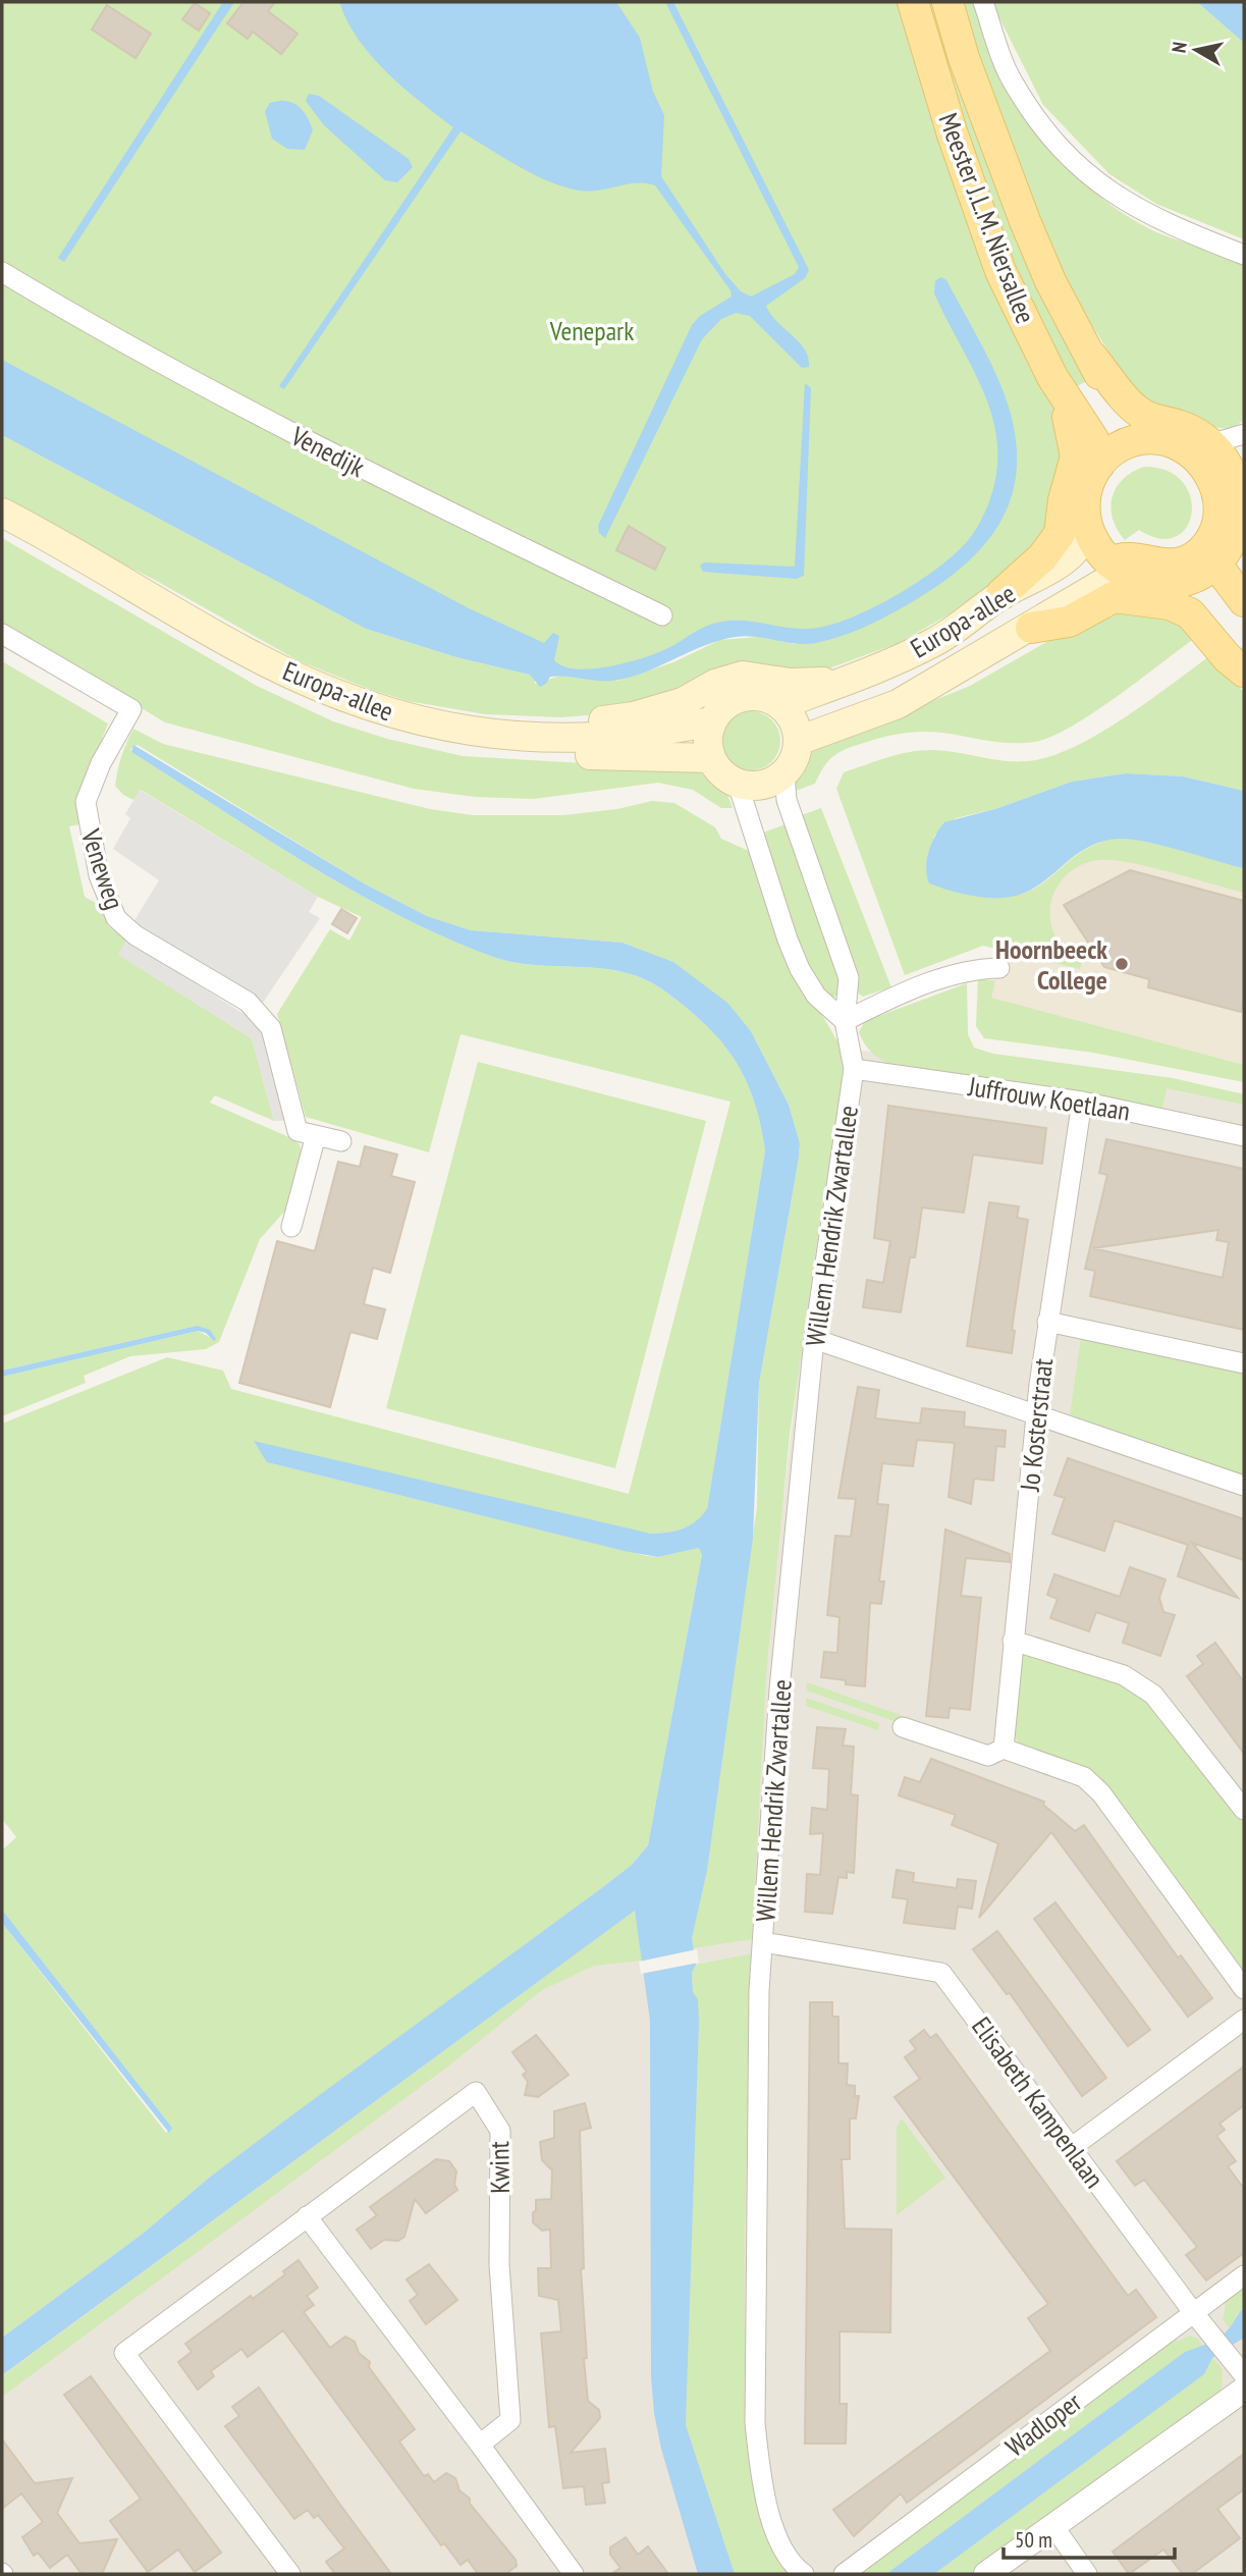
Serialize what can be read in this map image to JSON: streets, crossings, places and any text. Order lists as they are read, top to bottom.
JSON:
{
  "streets": {
    "main road": ["Meester J.L.M. Niersallee", "Europa-allee"],
    "street": [
      "Venedijk",
      "Veneweg",
      "Juffrouw Koetlaan",
      "Willem Hendrik Zwartallee",
      "Jo Kosterstraat",
      "Elisabeth Kampenlaan",
      "Kwint",
      "Wadloper"
    ]
  },
  "crossings": [
    ["Meester J.L.M. Niersallee", "Europa-allee"],
    ["Europa-allee", "Willem Hendrik Zwartallee"],
    ["Juffrouw Koetlaan", "Willem Hendrik Zwartallee"],
    ["Juffrouw Koetlaan", "Jo Kosterstraat"],
    ["Willem Hendrik Zwartallee", "Elisabeth Kampenlaan"],
    ["Elisabeth Kampenlaan", "Wadloper"]
  ],
  "parks": ["Venepark"],
  "places": ["Hoornbeeck College"],
  "scale_bar": "50 m",
  "north": "left"
}
